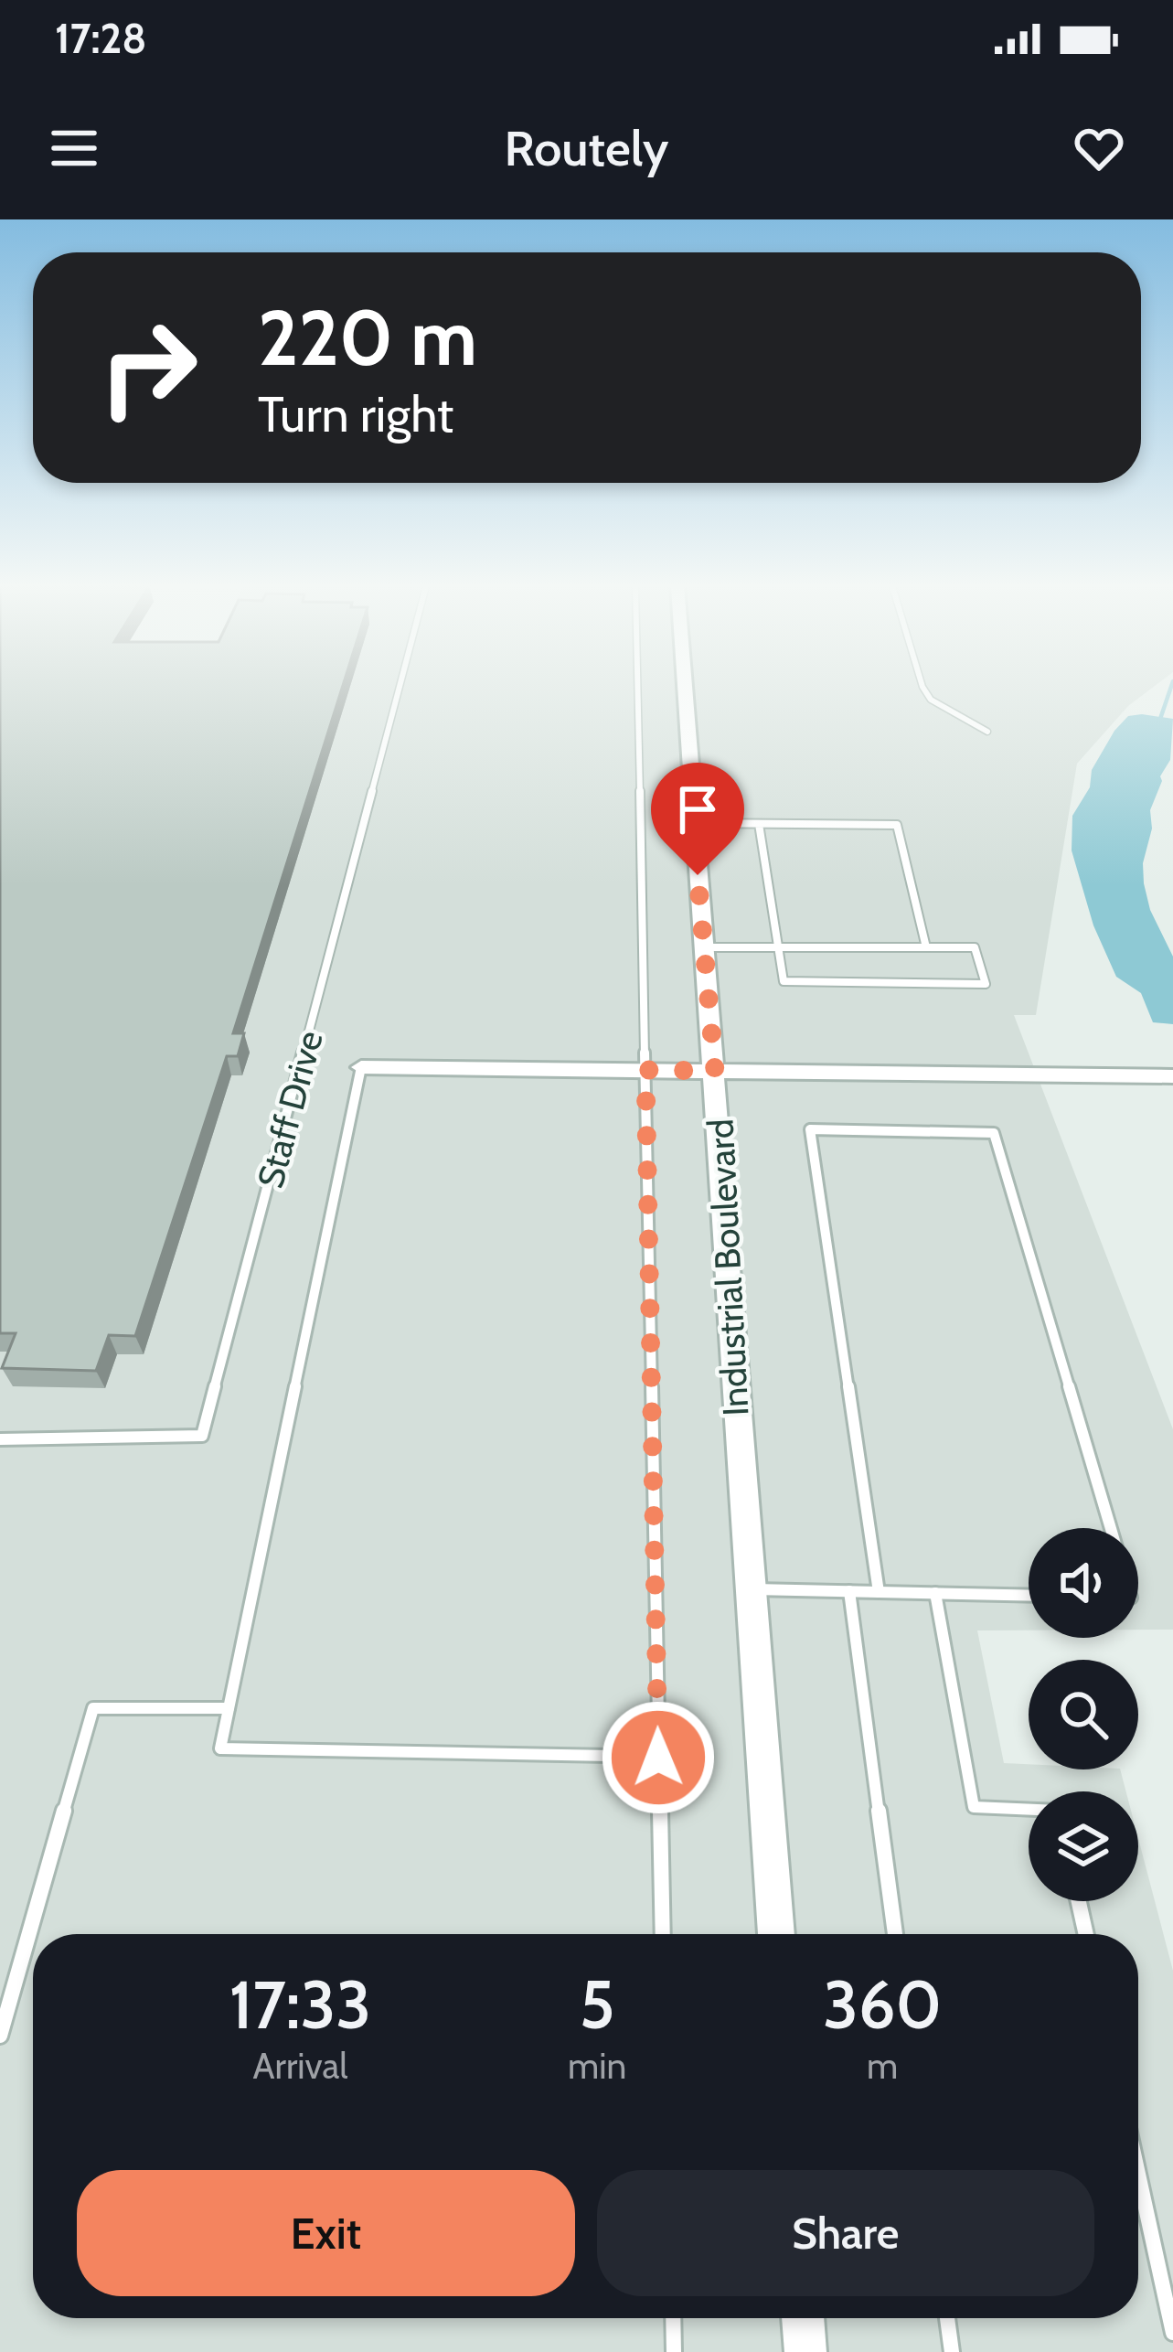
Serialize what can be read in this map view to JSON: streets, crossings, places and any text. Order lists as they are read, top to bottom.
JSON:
{
  "streets": {
    "street": ["Industrial Boulevard"],
    "lane": ["Staff Drive"]
  },
  "page": {
    "status": "17:28",
    "header": "Routely",
    "turn": ["220 m", "Turn right"],
    "eta": [
      "17:33",
      "Arrival",
      "5",
      "min",
      "360",
      "m"
    ],
    "buttons": ["Exit", "Share"]
  }
}
